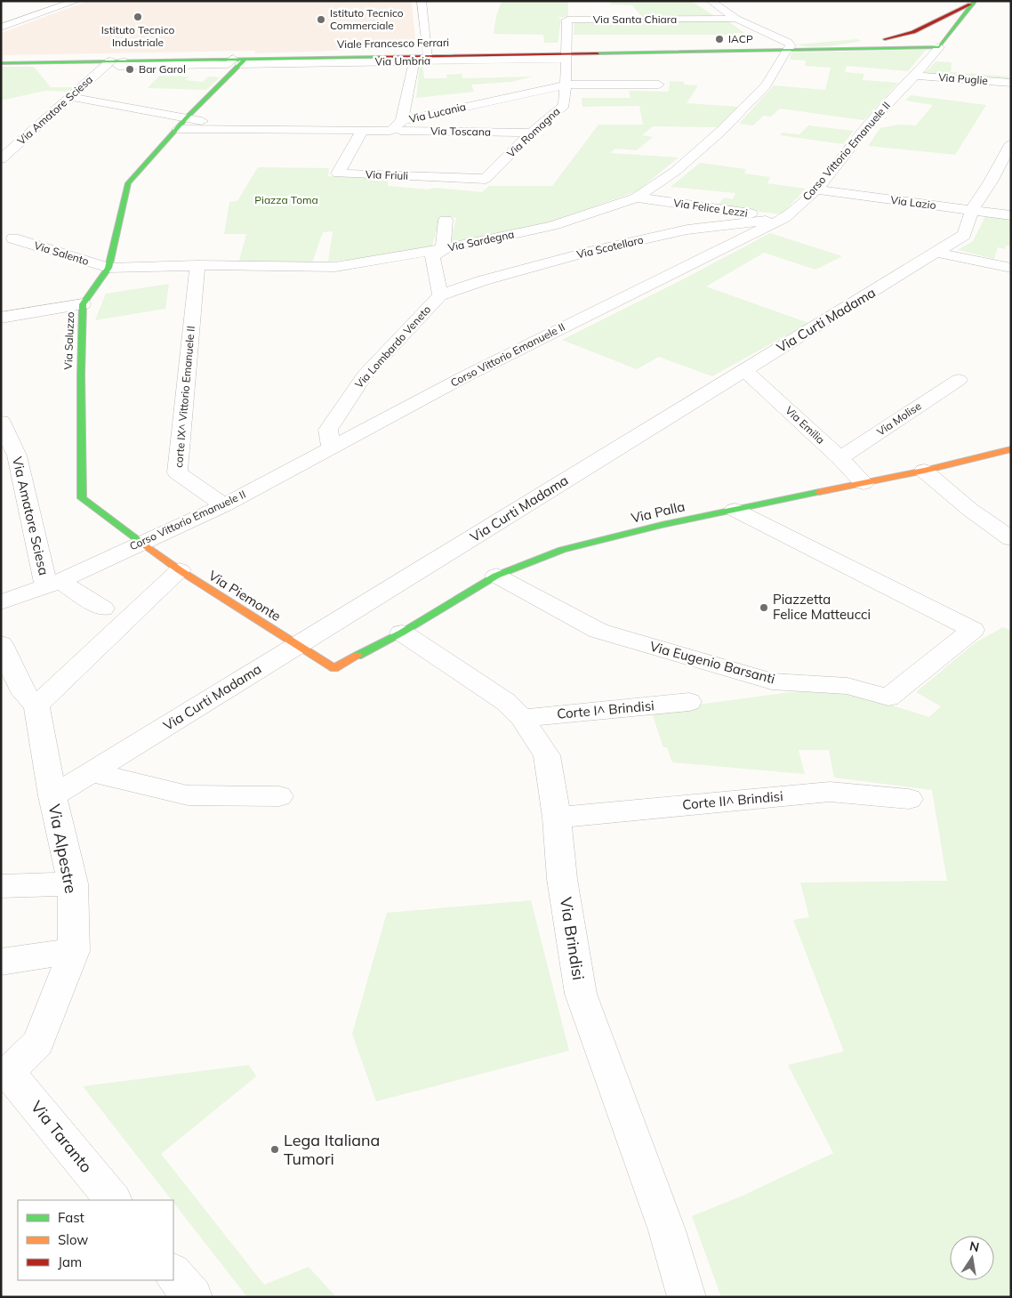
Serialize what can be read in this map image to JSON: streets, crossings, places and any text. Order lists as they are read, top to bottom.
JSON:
{
  "streets": {
    "street": [
      "Via Santa Chiara",
      "Viale Francesco Ferrari",
      "Via Umbria",
      "Via Puglie",
      "Via Amatore Sciesa",
      "Via Lucania",
      "Via Toscana",
      "Via Romagna",
      "Corso Vittorio Emanuele II",
      "Via Friuli",
      "Via Lazio",
      "Via Felice Lezzi",
      "Via Sardegna",
      "Via Scotellaro",
      "Via Salento",
      "Via Curti Madama",
      "Via Saluzzo",
      "Via Lombardo Veneto",
      "corte IX^ Vittorio Emanuele II",
      "Via Molise",
      "Via Emilia",
      "Via Palla",
      "Via Piemonte",
      "Via Eugenio Barsanti",
      "Corte I^ Brindisi",
      "Corte II^ Brindisi",
      "Via Alpestre",
      "Via Brindisi",
      "Via Taranto"
    ]
  },
  "crossings": [
    ["Via Santa Chiara", "Viale Francesco Ferrari"],
    ["Via Santa Chiara", "Via Umbria"],
    ["Via Santa Chiara", "Via Romagna"],
    ["Viale Francesco Ferrari", "Via Umbria"],
    ["Viale Francesco Ferrari", "Via Romagna"],
    ["Viale Francesco Ferrari", "Corso Vittorio Emanuele II"],
    ["Viale Francesco Ferrari", "Via Sardegna"],
    ["Viale Francesco Ferrari", "Via Saluzzo"],
    ["Via Umbria", "Via Romagna"],
    ["Via Umbria", "Via Saluzzo"],
    ["Via Puglie", "Corso Vittorio Emanuele II"],
    ["Via Amatore Sciesa", "Corso Vittorio Emanuele II"],
    ["Via Lucania", "Via Toscana"],
    ["Via Lucania", "Via Romagna"],
    ["Via Toscana", "Via Romagna"],
    ["Via Romagna", "Via Friuli"],
    ["Corso Vittorio Emanuele II", "Via Lazio"],
    ["Corso Vittorio Emanuele II", "Via Felice Lezzi"],
    ["Corso Vittorio Emanuele II", "Via Scotellaro"],
    ["Corso Vittorio Emanuele II", "Via Saluzzo"],
    ["Corso Vittorio Emanuele II", "Via Lombardo Veneto"],
    ["Corso Vittorio Emanuele II", "corte IX^ Vittorio Emanuele II"],
    ["Corso Vittorio Emanuele II", "Via Piemonte"],
    ["Via Lazio", "Via Curti Madama"],
    ["Via Felice Lezzi", "Via Sardegna"],
    ["Via Felice Lezzi", "Via Scotellaro"],
    ["Via Sardegna", "Via Salento"],
    ["Via Sardegna", "Via Saluzzo"],
    ["Via Sardegna", "Via Lombardo Veneto"],
    ["Via Sardegna", "corte IX^ Vittorio Emanuele II"],
    ["Via Scotellaro", "Via Lombardo Veneto"],
    ["Via Salento", "Via Saluzzo"],
    ["Via Curti Madama", "Via Emilia"],
    ["Via Curti Madama", "Via Piemonte"],
    ["Via Curti Madama", "Via Alpestre"],
    ["Via Saluzzo", "Via Piemonte"],
    ["Via Molise", "Via Emilia"],
    ["Via Emilia", "Via Palla"],
    ["Via Palla", "Via Piemonte"],
    ["Via Palla", "Via Eugenio Barsanti"],
    ["Via Palla", "Via Brindisi"],
    ["Corte I^ Brindisi", "Via Brindisi"],
    ["Corte II^ Brindisi", "Via Brindisi"],
    ["Via Alpestre", "Via Taranto"]
  ],
  "parks": ["Piazza Toma"],
  "places": [
    "Istituto Tecnico Industriale",
    "Istituto Tecnico Commerciale",
    "IACP",
    "Bar Garol",
    "Piazzetta Felice Matteucci",
    "Lega Italiana Tumori"
  ],
  "legend": ["Fast", "Slow", "Jam"],
  "north": "top"
}
